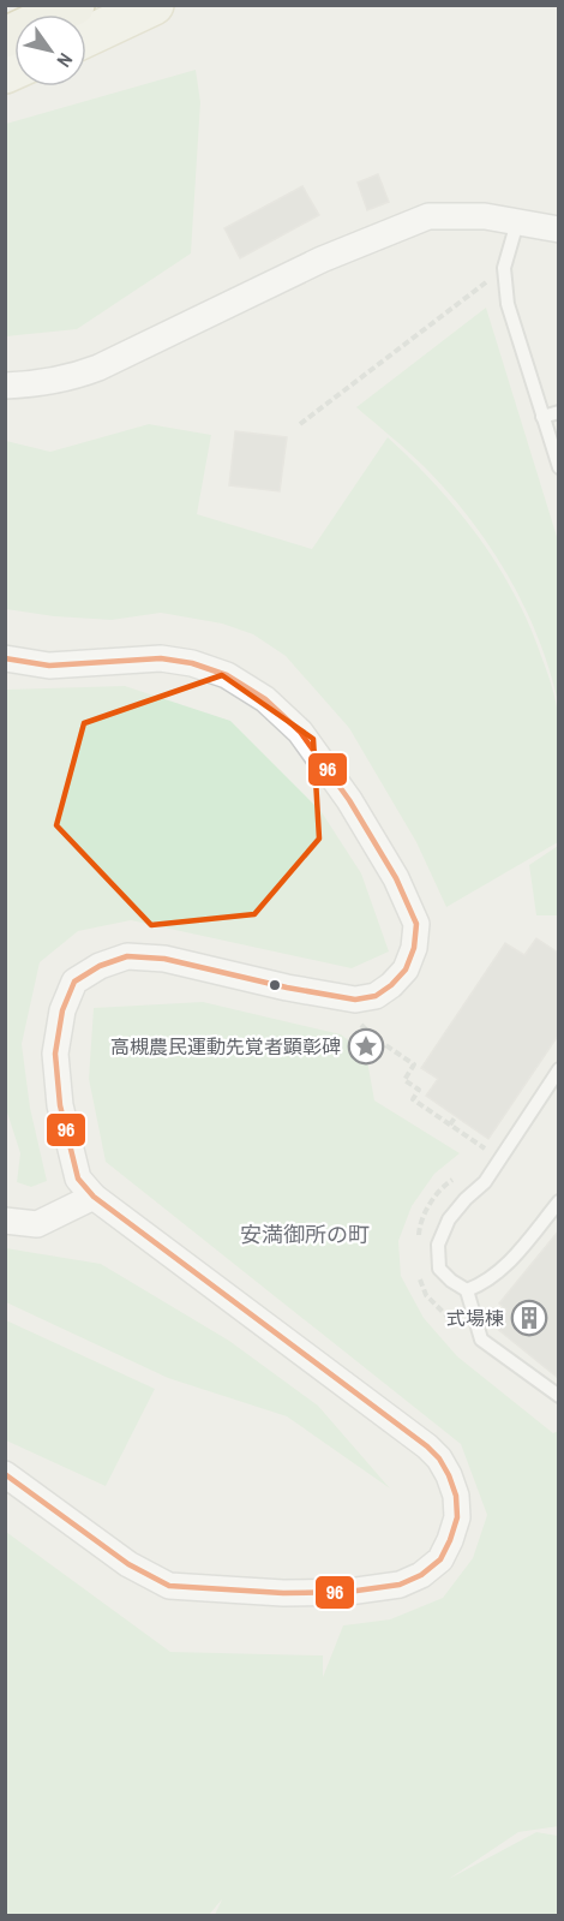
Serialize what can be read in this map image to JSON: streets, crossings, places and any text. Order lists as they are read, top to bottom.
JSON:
{
  "districts": ["安満御所の町"],
  "places": {
    "place": ["高槻農民運動先覚者顕彰碑"],
    "building": ["式場棟"]
  },
  "lines": ["transit line 96"],
  "north": "bottom right"
}
